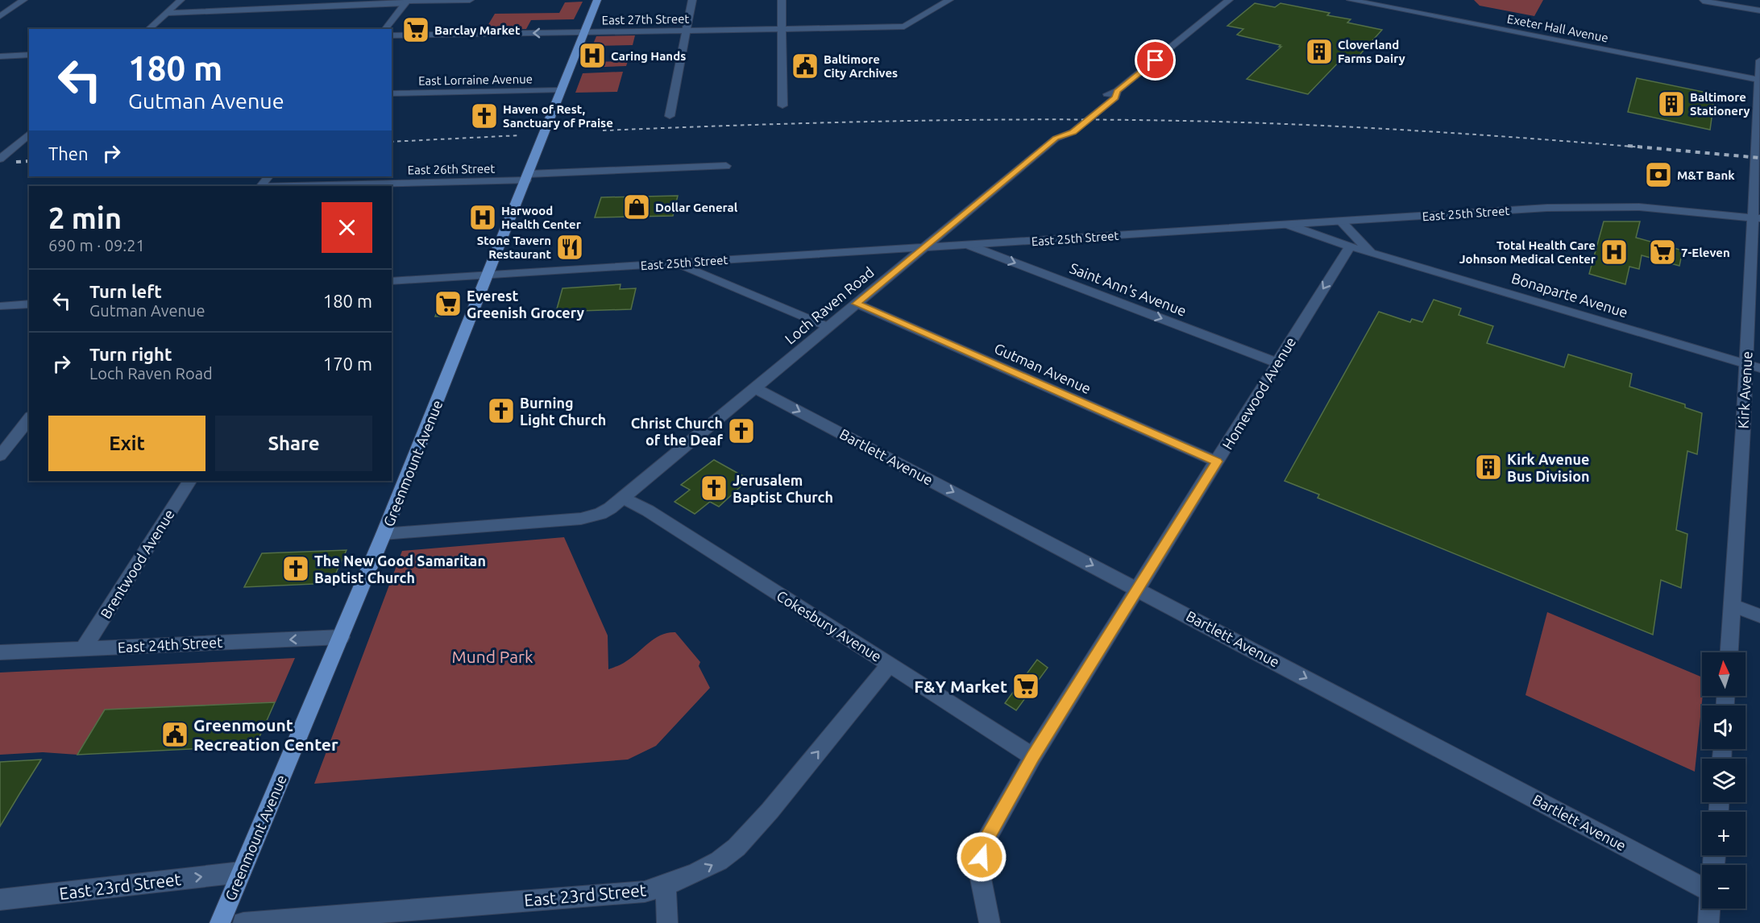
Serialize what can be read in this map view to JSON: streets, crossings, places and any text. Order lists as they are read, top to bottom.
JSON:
{
  "streets": {
    "main road": ["Greenmount Avenue"],
    "street": [
      "East 27th Street",
      "Exeter Hall Avenue",
      "East Lorraine Avenue",
      "East 26th Street",
      "East 25th Street",
      "Saint Ann's Avenue",
      "Bonaparte Avenue",
      "Loch Raven Road",
      "Gutman Avenue",
      "Kirk Avenue",
      "Homewood Avenue",
      "Bartlett Avenue",
      "Brentwood Avenue",
      "Cokesbury Avenue",
      "East 24th Street",
      "East 23rd Street"
    ]
  },
  "crossings": [
    ["East 27th Street", "Greenmount Avenue"],
    ["Exeter Hall Avenue", "Kirk Avenue"],
    ["East Lorraine Avenue", "Greenmount Avenue"],
    ["East 26th Street", "Greenmount Avenue"],
    ["East 25th Street", "Saint Ann's Avenue"],
    ["East 25th Street", "Bonaparte Avenue"],
    ["East 25th Street", "Loch Raven Road"],
    ["East 25th Street", "Kirk Avenue"],
    ["East 25th Street", "Greenmount Avenue"],
    ["Saint Ann's Avenue", "Homewood Avenue"],
    ["Bonaparte Avenue", "Kirk Avenue"],
    ["Bonaparte Avenue", "Homewood Avenue"],
    ["Loch Raven Road", "Gutman Avenue"],
    ["Loch Raven Road", "Bartlett Avenue"],
    ["Loch Raven Road", "Cokesbury Avenue"],
    ["Gutman Avenue", "Homewood Avenue"],
    ["Homewood Avenue", "Bartlett Avenue"],
    ["Homewood Avenue", "Cokesbury Avenue"],
    ["Greenmount Avenue", "East 24th Street"],
    ["Greenmount Avenue", "East 23rd Street"],
    ["Brentwood Avenue", "East 24th Street"],
    ["Cokesbury Avenue", "East 23rd Street"]
  ],
  "one_way": [
    "Saint Ann's Avenue",
    "Bartlett Avenue",
    "East 24th Street",
    "East 23rd Street"
  ],
  "parks": ["Mund Park"],
  "places": {
    "supermarket": [
      "Barclay Market",
      "7-Eleven",
      "Everest Greenish Grocery",
      "F&Y Market"
    ],
    "building": ["Cloverland Farms Dairy", "Baltimore Stationery", "Kirk Avenue Bus Division"],
    "hospital": ["Caring Hands", "Harwood Health Center", "Total Health Care Johnson Medical Center"],
    "public building": ["Baltimore City Archives", "Greenmount Recreation Center"],
    "church": [
      "Haven of Rest, Sanctuary of Praise",
      "Burning Light Church",
      "Christ Church of the Deaf",
      "Jerusalem Baptist Church",
      "The New Good Samaritan Baptist Church"
    ],
    "bank": ["M&T Bank"],
    "shop": ["Dollar General"],
    "restaurant": ["Stone Tavern Restaurant"]
  },
  "north": "top",
  "page": {
    "turn": ["180 m", "Gutman Avenue"],
    "then": "Then",
    "heading": ["2 min", "690 m · 09:21"],
    "list": [
      {
        "name": "Turn left",
        "note": "Gutman Avenue",
        "value": "180 m"
      },
      {
        "name": "Turn right",
        "note": "Loch Raven Road",
        "value": "170 m"
      }
    ],
    "buttons": ["Exit", "Share"],
    "map_buttons": ["+", "−"]
  }
}
